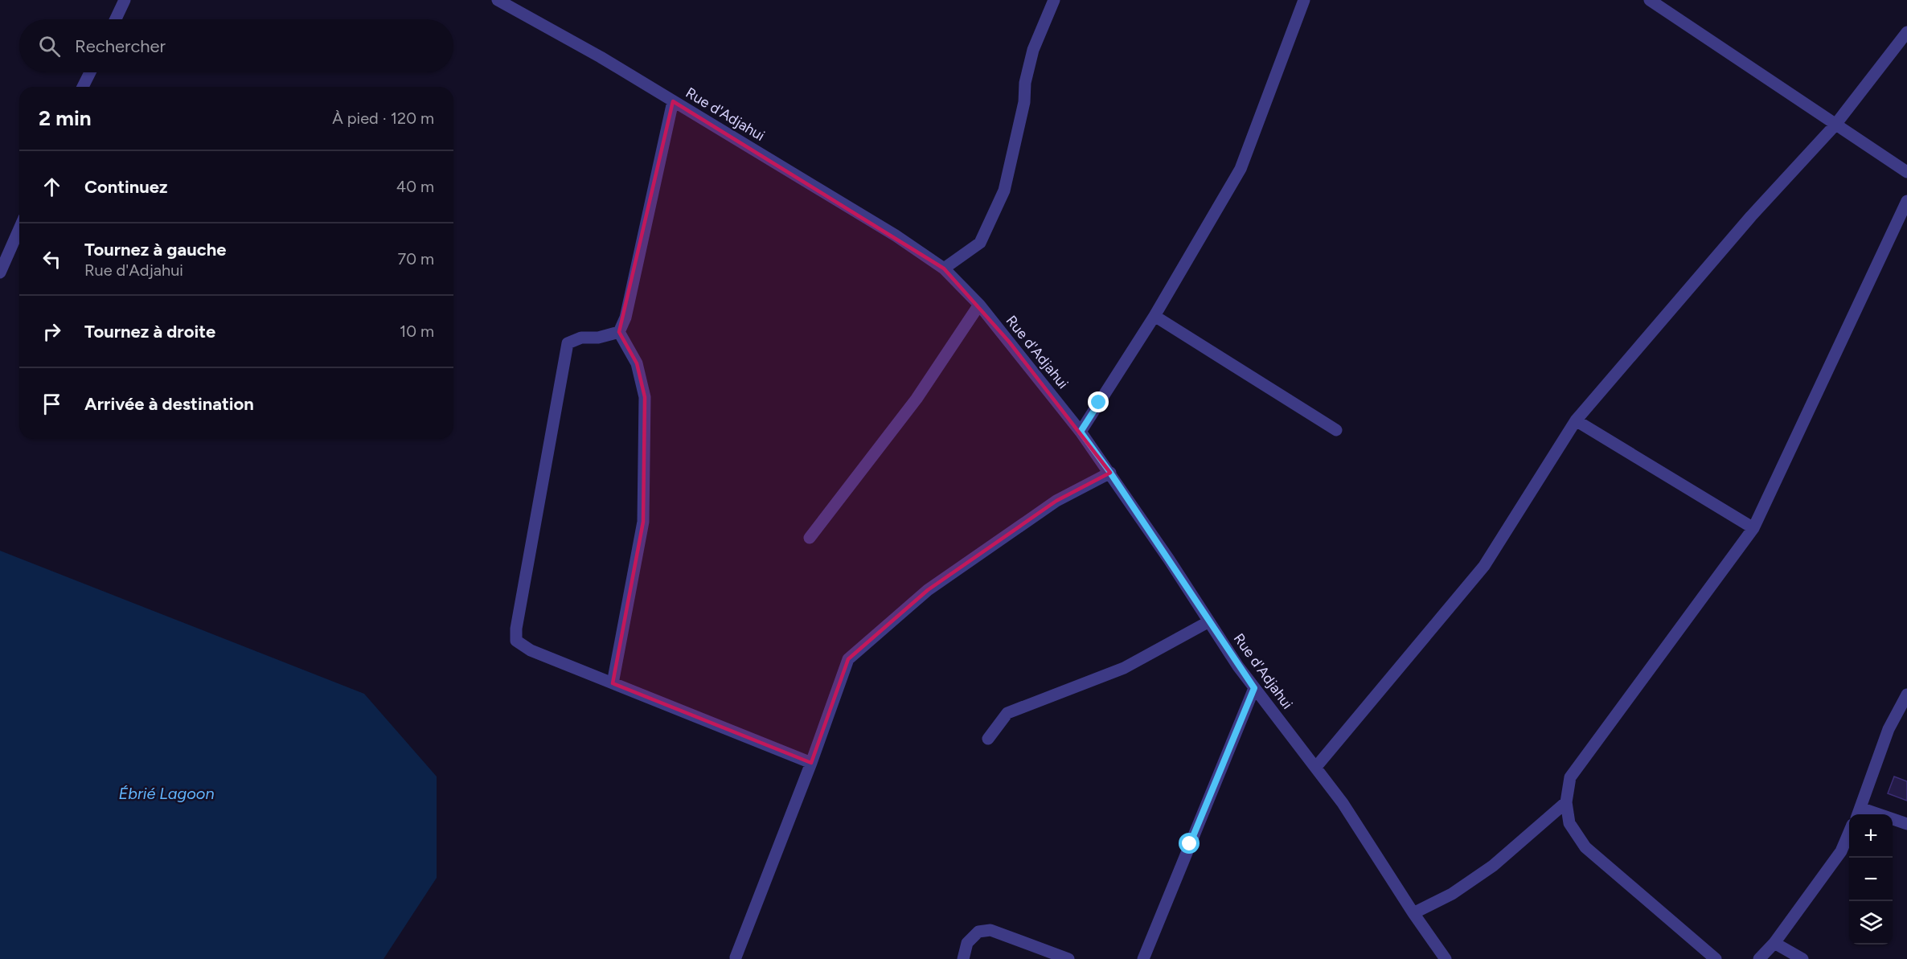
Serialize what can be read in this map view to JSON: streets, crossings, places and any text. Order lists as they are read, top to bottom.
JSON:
{
  "streets": {
    "street": ["Rue d'Adjahui"]
  },
  "water": ["Ébrié Lagoon"],
  "page": {
    "search": "Rechercher",
    "heading": ["2 min", "À pied · 120 m"],
    "list": [
      ["Continuez", "40 m"],
      ["Tournez à gauche", "Rue d'Adjahui", "70 m"],
      ["Tournez à droite", "10 m"],
      "Arrivée à destination"
    ],
    "map_buttons": ["+", "−"]
  }
}
